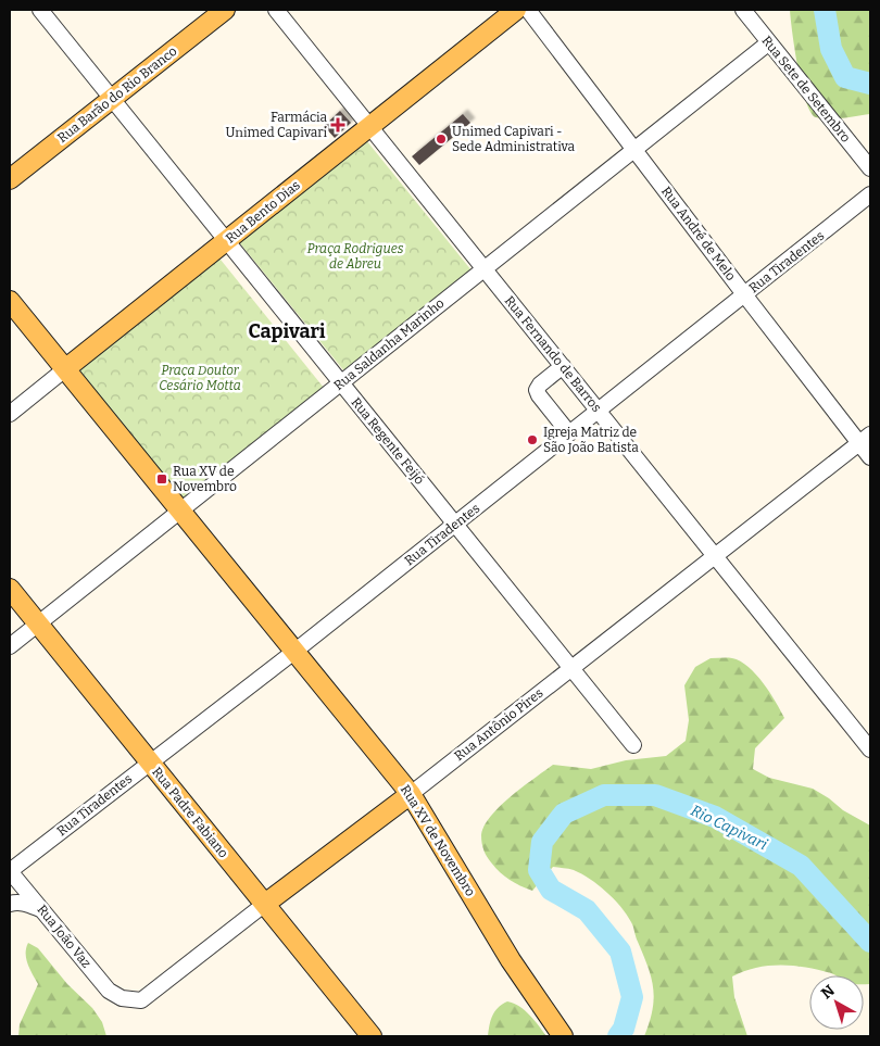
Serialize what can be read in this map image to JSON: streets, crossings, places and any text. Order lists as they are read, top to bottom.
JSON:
{
  "streets": {
    "main road": [
      "Rua Barão do Rio Branco",
      "Rua Bento Dias",
      "Rua Antônio Pires",
      "Rua Padre Fabiano",
      "Rua XV de Novembro"
    ],
    "street": [
      "Rua Sete de Setembro",
      "Rua André de Melo",
      "Rua Tiradentes",
      "Rua Saldanha Marinho",
      "Rua Fernando de Barros",
      "Rua Regente Feijó",
      "Rua João Vaz"
    ]
  },
  "crossings": [
    ["Rua Sete de Setembro", "Rua Saldanha Marinho"],
    ["Rua Barão do Rio Branco", "Rua Regente Feijó"],
    ["Rua Bento Dias", "Rua Fernando de Barros"],
    ["Rua Bento Dias", "Rua Regente Feijó"],
    ["Rua Bento Dias", "Rua XV de Novembro"],
    ["Rua André de Melo", "Rua Tiradentes"],
    ["Rua André de Melo", "Rua Saldanha Marinho"],
    ["Rua André de Melo", "Rua Antônio Pires"],
    ["Rua Tiradentes", "Rua Fernando de Barros"],
    ["Rua Tiradentes", "Rua Regente Feijó"],
    ["Rua Tiradentes", "Rua Padre Fabiano"],
    ["Rua Tiradentes", "Rua XV de Novembro"],
    ["Rua Tiradentes", "Rua João Vaz"],
    ["Rua Saldanha Marinho", "Rua Fernando de Barros"],
    ["Rua Saldanha Marinho", "Rua Regente Feijó"],
    ["Rua Saldanha Marinho", "Rua Padre Fabiano"],
    ["Rua Saldanha Marinho", "Rua XV de Novembro"],
    ["Rua Fernando de Barros", "Rua Antônio Pires"],
    ["Rua Regente Feijó", "Rua Antônio Pires"],
    ["Rua Antônio Pires", "Rua Padre Fabiano"],
    ["Rua Antônio Pires", "Rua XV de Novembro"],
    ["Rua Antônio Pires", "Rua João Vaz"]
  ],
  "districts": ["Capivari"],
  "water": ["Rio Capivari"],
  "parks": ["Praça Rodrigues de Abreu", "Praça Doutor Cesário Motta"],
  "places": {
    "health": ["Farmácia Unimed Capivari"],
    "other": ["Unimed Capivari - Sede Administrativa", "Igreja Matriz de São João Batista"],
    "transit": ["Rua XV de Novembro"]
  },
  "north": "top left"
}
